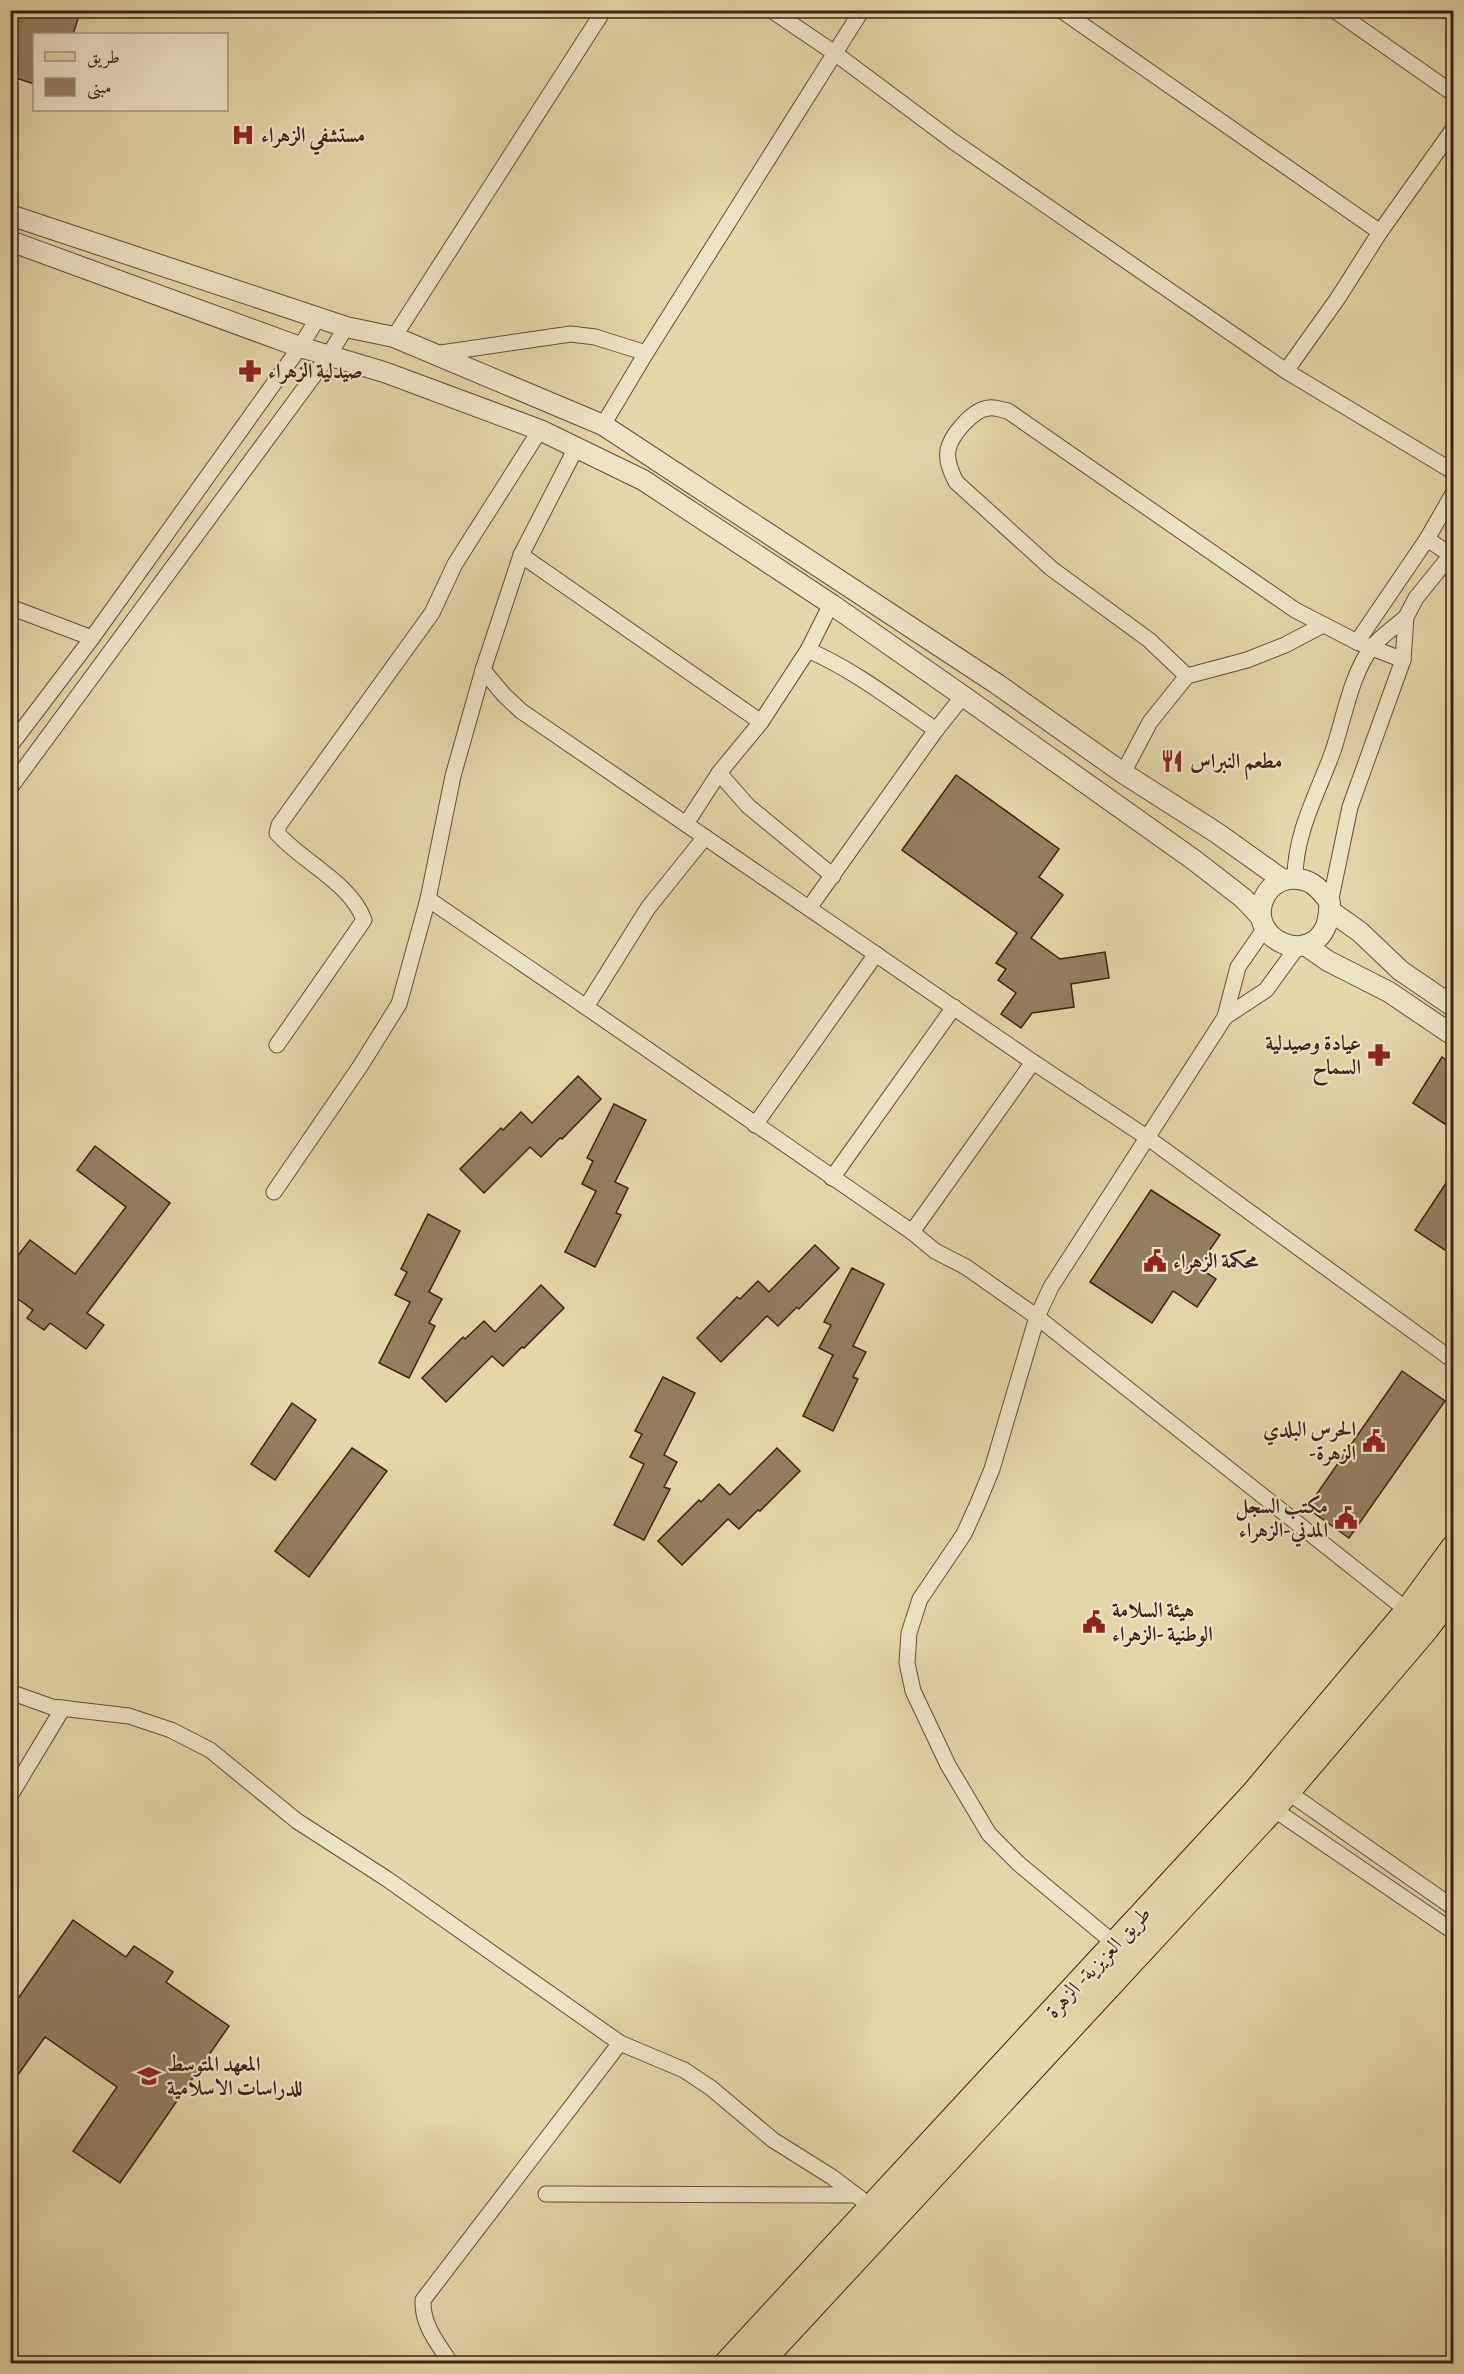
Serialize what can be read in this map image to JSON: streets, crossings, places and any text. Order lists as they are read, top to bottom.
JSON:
{
  "streets": {
    "main road": ["طريق العزيزية- الزهرة"]
  },
  "places": {
    "hospital": ["مستشفي الزهراء"],
    "pharmacy": ["صيدلية الزهراء", "عيادة وصيدلية السماح"],
    "restaurant": ["مطعم النبراس"],
    "public building": [
      "محكمة الزهراء",
      "الحرس البلدي -الزهرة",
      "مكتب السجل المدني-الزهراء",
      "هيئة السلامة الوطنية -الزهراء"
    ],
    "school or university": ["المعهد المتوسط للدراسات الاسلامية"]
  },
  "legend": ["طريق", "مبنى"]
}
